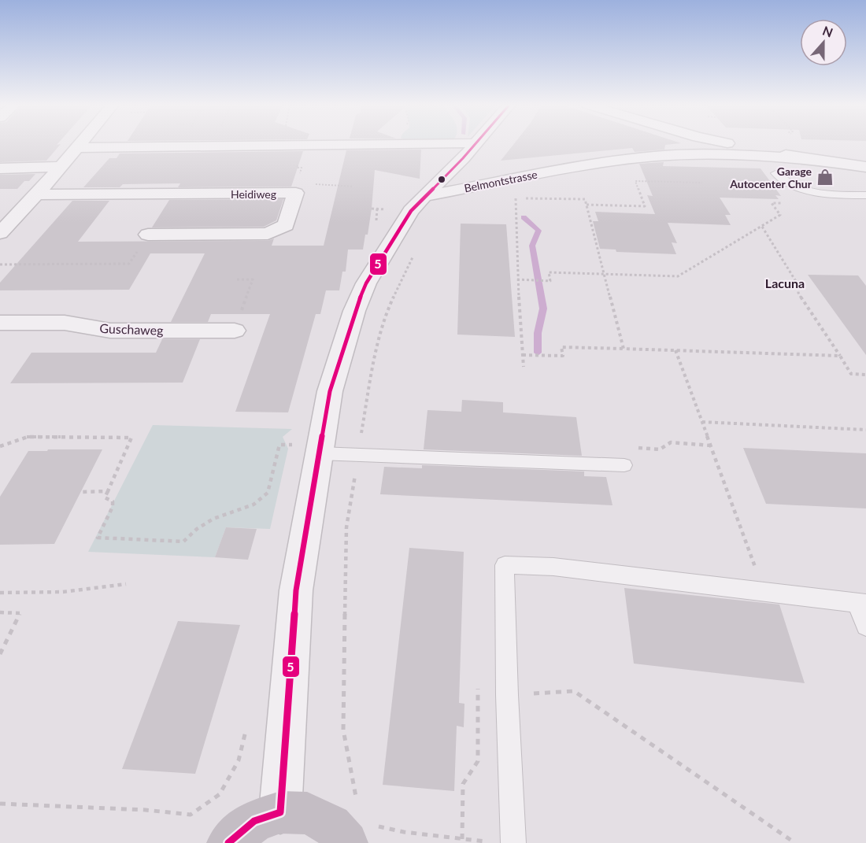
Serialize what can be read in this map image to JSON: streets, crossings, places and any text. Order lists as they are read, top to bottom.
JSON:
{
  "streets": {
    "street": ["Belmontstrasse", "Heidiweg", "Guschaweg"]
  },
  "districts": ["Lacuna"],
  "places": {
    "shop": ["Garage Autocenter Chur"]
  },
  "lines": ["transit line 5"],
  "north": "top"
}
